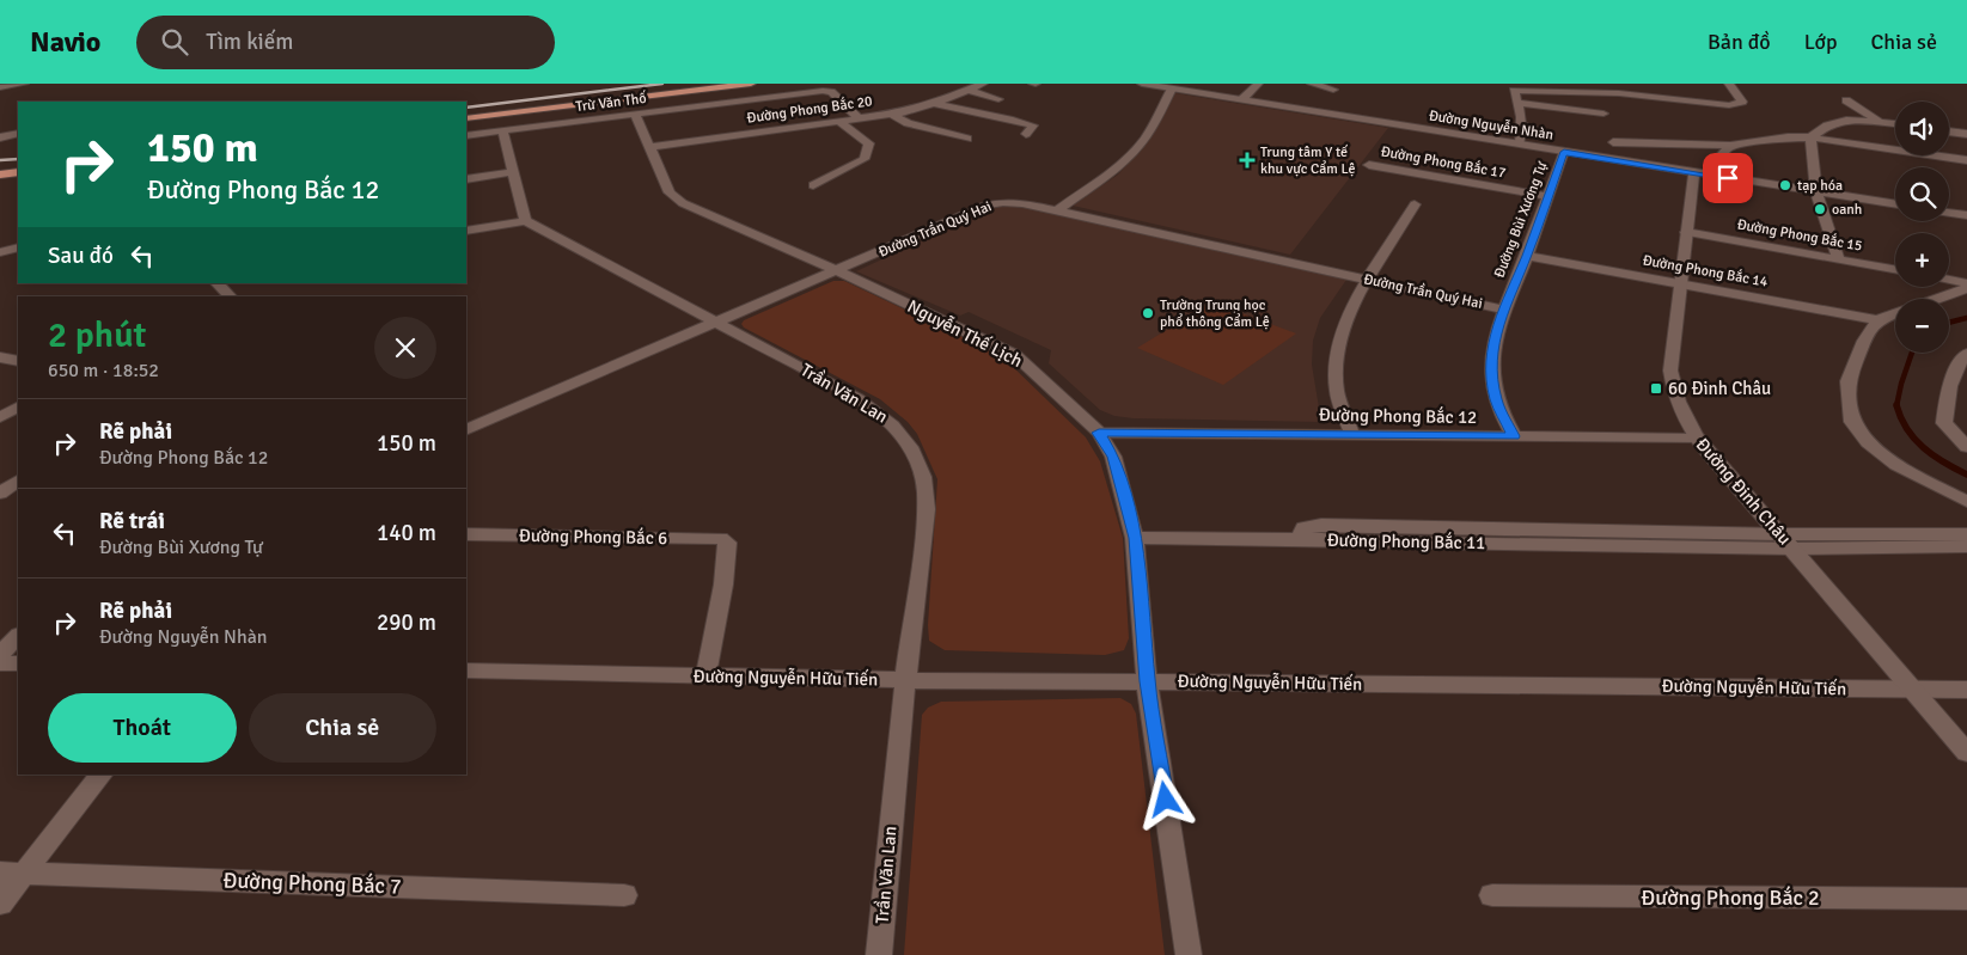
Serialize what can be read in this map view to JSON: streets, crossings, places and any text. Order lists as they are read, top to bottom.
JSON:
{
  "streets": {
    "street": [
      "Trừ Văn Thố",
      "Đường Phong Bắc 20",
      "Đường Nguyễn Nhàn",
      "Đường Phong Bắc 17",
      "Đường Bùi Xương Tự",
      "Đường Trần Quý Hai",
      "Đường Phong Bắc 15",
      "Đường Phong Bắc 14",
      "Nguyễn Thế Lịch",
      "Trần Văn Lan",
      "Đường Phong Bắc 12",
      "Đường Đinh Châu",
      "Đường Phong Bắc 6",
      "Đường Phong Bắc 11",
      "Đường Nguyễn Hữu Tiến",
      "Đường Phong Bắc 7",
      "Đường Phong Bắc 2"
    ]
  },
  "crossings": [
    ["Trừ Văn Thố", "Đường Phong Bắc 20"],
    ["Trừ Văn Thố", "Nguyễn Thế Lịch"],
    ["Đường Phong Bắc 20", "Nguyễn Thế Lịch"],
    ["Đường Nguyễn Nhàn", "Đường Bùi Xương Tự"],
    ["Đường Nguyễn Nhàn", "Đường Đinh Châu"],
    ["Đường Phong Bắc 17", "Đường Bùi Xương Tự"],
    ["Đường Bùi Xương Tự", "Đường Trần Quý Hai"],
    ["Đường Bùi Xương Tự", "Đường Phong Bắc 14"],
    ["Đường Bùi Xương Tự", "Đường Phong Bắc 12"],
    ["Đường Trần Quý Hai", "Nguyễn Thế Lịch"],
    ["Đường Trần Quý Hai", "Trần Văn Lan"],
    ["Đường Phong Bắc 15", "Đường Đinh Châu"],
    ["Đường Phong Bắc 14", "Đường Đinh Châu"],
    ["Nguyễn Thế Lịch", "Đường Phong Bắc 12"],
    ["Nguyễn Thế Lịch", "Đường Nguyễn Hữu Tiến"],
    ["Trần Văn Lan", "Đường Nguyễn Hữu Tiến"],
    ["Đường Phong Bắc 12", "Đường Đinh Châu"],
    ["Đường Đinh Châu", "Đường Phong Bắc 11"],
    ["Đường Đinh Châu", "Đường Nguyễn Hữu Tiến"],
    ["Đường Phong Bắc 6", "Đường Nguyễn Hữu Tiến"]
  ],
  "places": {
    "health": ["Trung tâm Y tế khu vực Cẩm Lệ"],
    "other": ["tạp hóa", "oanh", "Trường Trung học phổ thông Cẩm Lệ"],
    "transit": ["60 Đinh Châu"]
  },
  "page": {
    "header": "Navio",
    "search": "Tìm kiếm",
    "nav": ["Bản đồ", "Lớp", "Chia sẻ"],
    "map_buttons": ["+", "−"],
    "turn": ["150 m", "Đường Phong Bắc 12"],
    "then": "Sau đó",
    "heading": ["2 phút", "650 m · 18:52"],
    "list": [
      {
        "name": "Rẽ phải",
        "note": "Đường Phong Bắc 12",
        "value": "150 m"
      },
      {
        "name": "Rẽ trái",
        "note": "Đường Bùi Xương Tự",
        "value": "140 m"
      },
      {
        "name": "Rẽ phải",
        "note": "Đường Nguyễn Nhàn",
        "value": "290 m"
      }
    ],
    "buttons": ["Thoát", "Chia sẻ"]
  }
}
